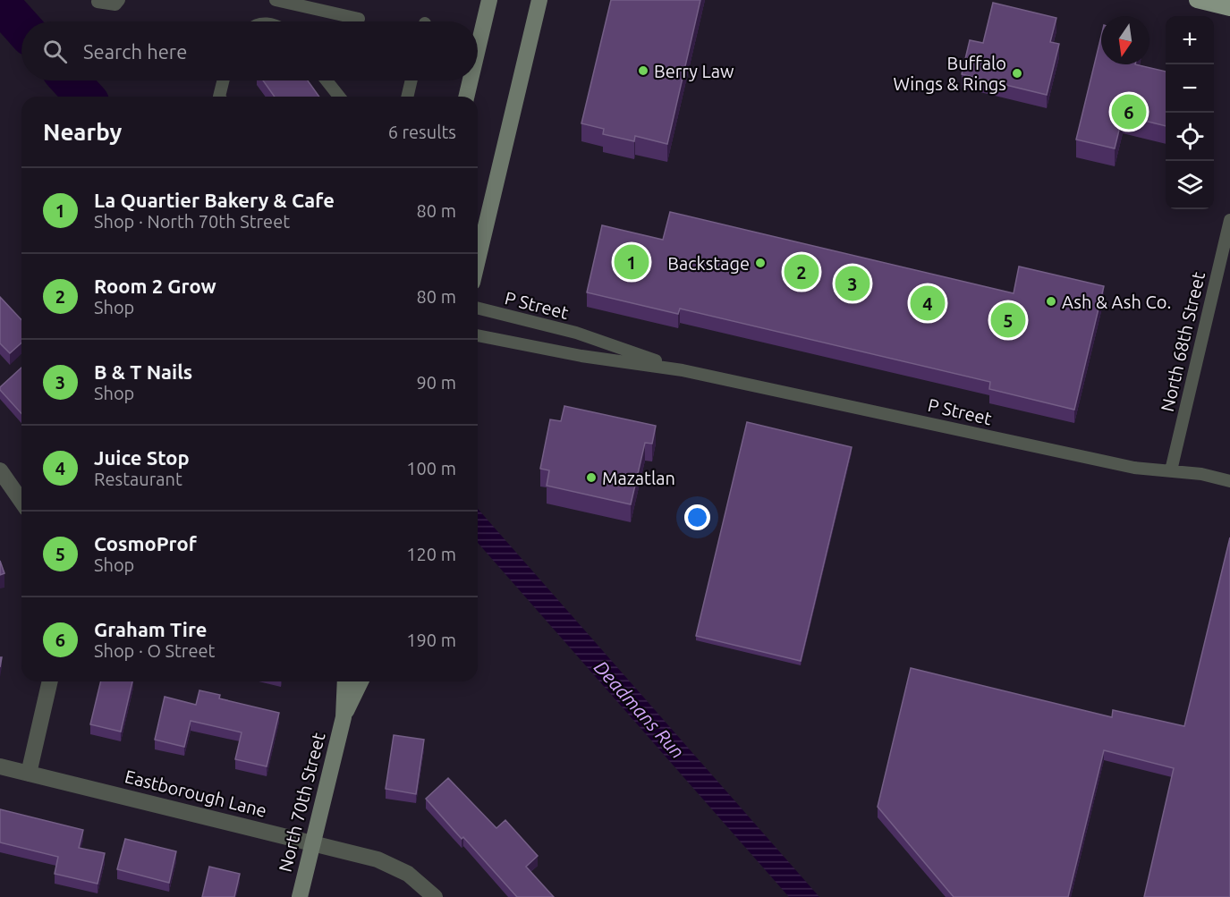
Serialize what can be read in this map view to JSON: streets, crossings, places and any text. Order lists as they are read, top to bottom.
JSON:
{
  "streets": {
    "main road": ["North 70th Street"],
    "street": ["Eastborough Lane"],
    "lane": ["P Street", "North 68th Street"]
  },
  "crossings": [
    ["P Street", "North 68th Street"],
    ["Eastborough Lane", "North 70th Street"]
  ],
  "water": ["Deadmans Run"],
  "places": [
    "Berry Law",
    "Buffalo Wings & Rings",
    "Backstage",
    "Ash & Ash Co.",
    "Mazatlan"
  ],
  "north": "bottom",
  "page": {
    "map_buttons": ["+", "−"],
    "search": "Search here",
    "pins": [
      "6",
      "1",
      "2",
      "3",
      "4",
      "5"
    ],
    "heading": ["Nearby", "6 results"],
    "list": [
      {
        "mark": "1",
        "name": "La Quartier Bakery & Cafe",
        "note": "Shop · North 70th Street",
        "value": "80 m"
      },
      {
        "mark": "2",
        "name": "Room 2 Grow",
        "note": "Shop",
        "value": "80 m"
      },
      {
        "mark": "3",
        "name": "B & T Nails",
        "note": "Shop",
        "value": "90 m"
      },
      {
        "mark": "4",
        "name": "Juice Stop",
        "note": "Restaurant",
        "value": "100 m"
      },
      {
        "mark": "5",
        "name": "CosmoProf",
        "note": "Shop",
        "value": "120 m"
      },
      {
        "mark": "6",
        "name": "Graham Tire",
        "note": "Shop · O Street",
        "value": "190 m"
      }
    ]
  }
}
